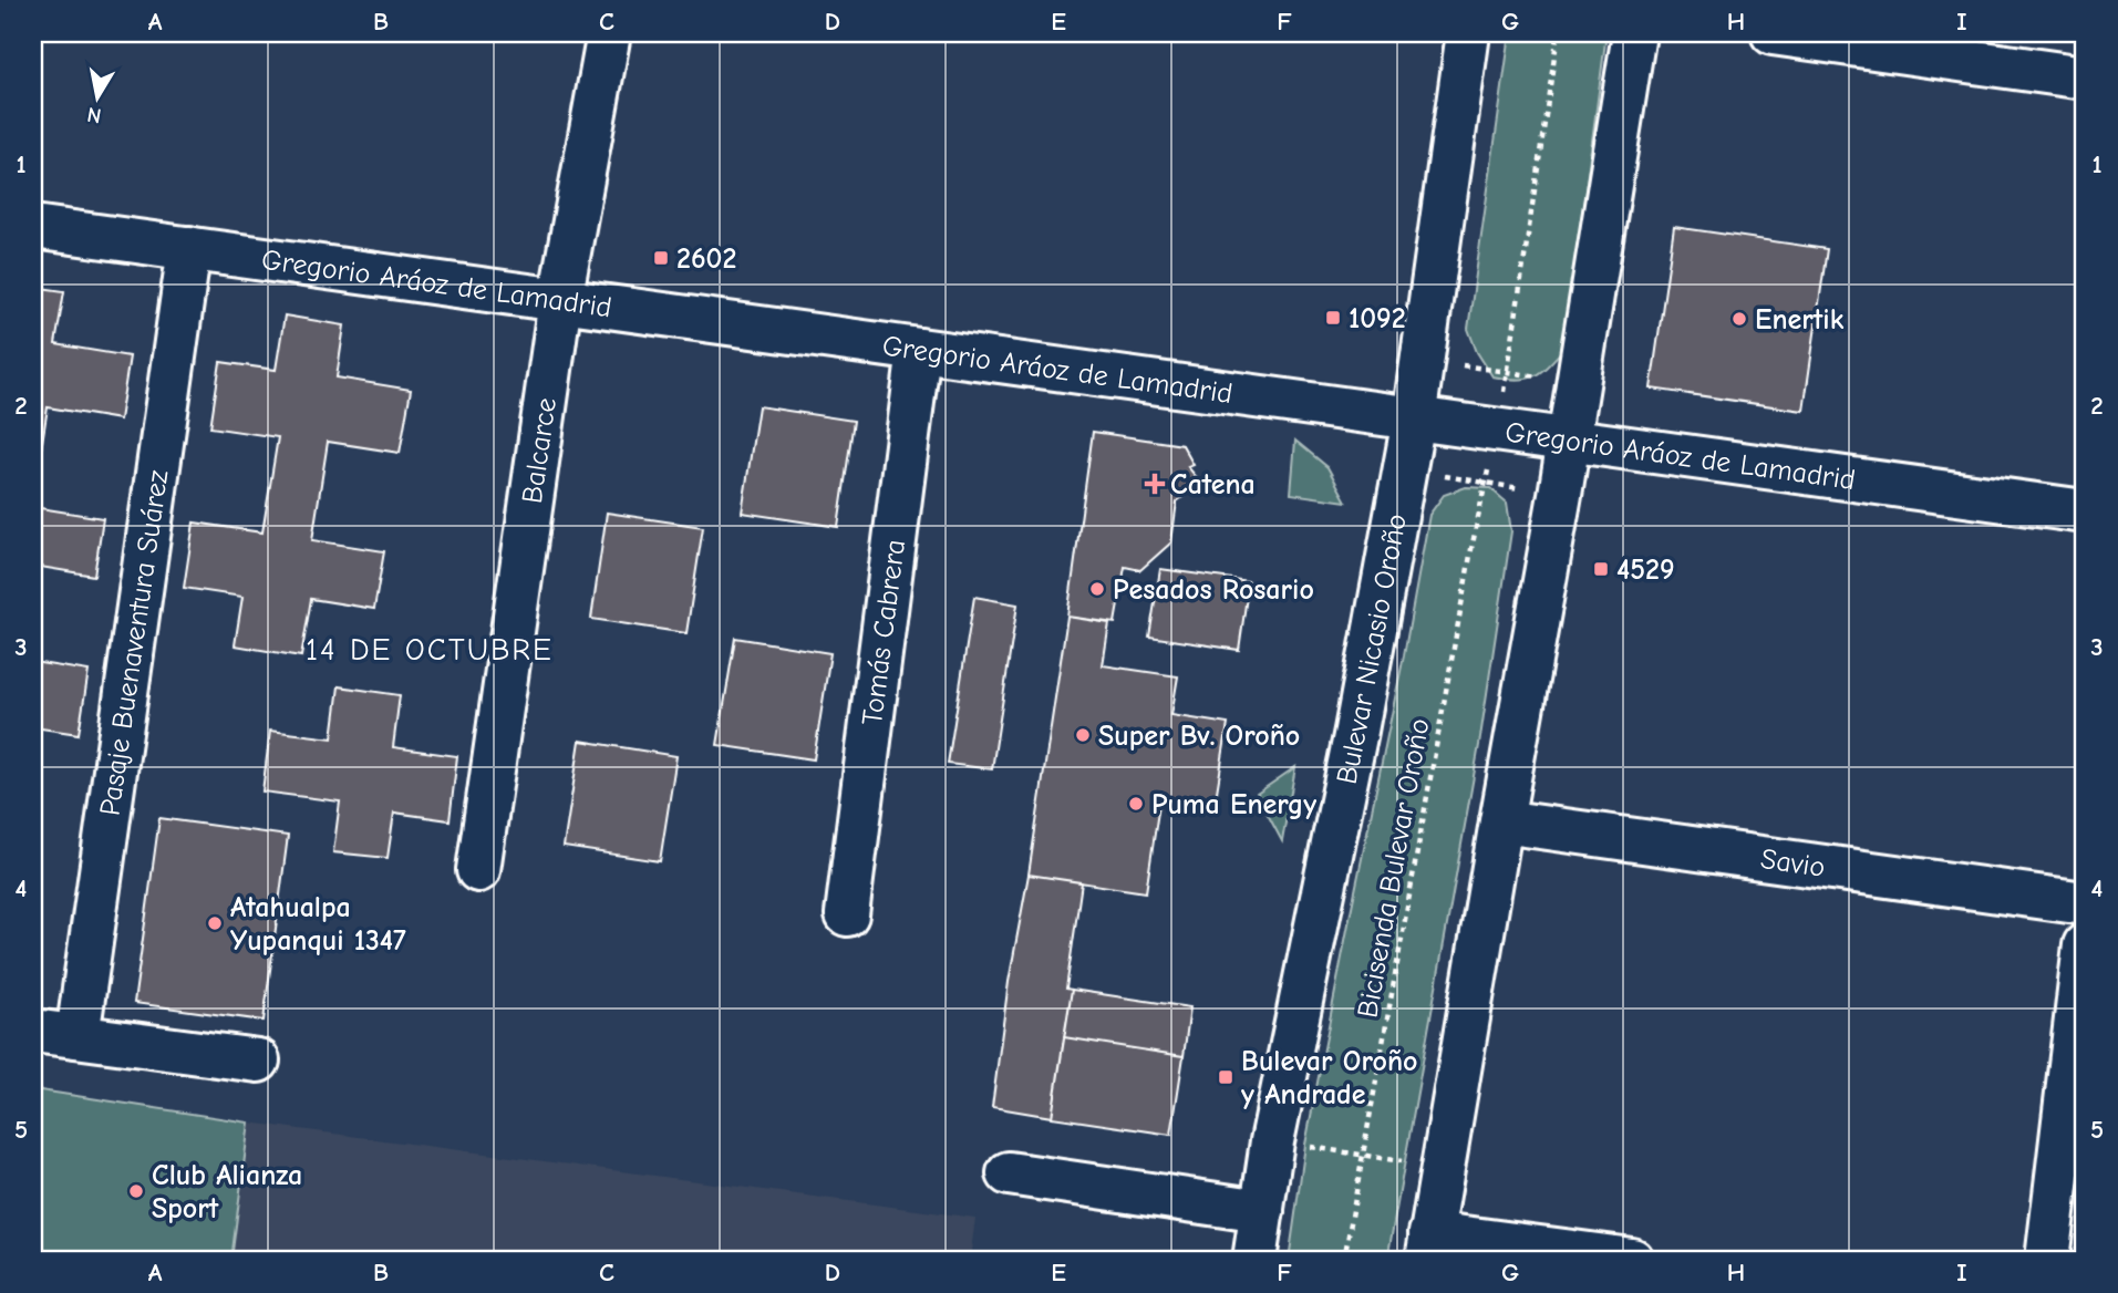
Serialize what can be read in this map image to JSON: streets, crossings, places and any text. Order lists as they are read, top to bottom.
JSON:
{
  "streets": {
    "street": [
      "Gregorio Aráoz de Lamadrid",
      "Balcarce",
      "Tomás Cabrera",
      "Pasaje Buenaventura Suárez",
      "Bulevar Nicasio Oroño",
      "Savio"
    ],
    "path": ["Bicisenda Bulevar Oroño"]
  },
  "crossings": [
    ["Gregorio Aráoz de Lamadrid", "Balcarce"],
    ["Gregorio Aráoz de Lamadrid", "Tomás Cabrera"],
    ["Gregorio Aráoz de Lamadrid", "Pasaje Buenaventura Suárez"],
    ["Gregorio Aráoz de Lamadrid", "Bulevar Nicasio Oroño"]
  ],
  "districts": ["14 DE OCTUBRE"],
  "places": {
    "transit": [
      "2602",
      "1092",
      "4529",
      "Bulevar Oroño y Andrade"
    ],
    "other": [
      "Enertik",
      "Pesados Rosario",
      "Super Bv. Oroño",
      "Puma Energy",
      "Atahualpa Yupanqui 1347",
      "Club Alianza Sport"
    ],
    "health": ["Catena"]
  },
  "north": "bottom",
  "grid": {
    "columns": [
      "A",
      "B",
      "C",
      "D",
      "E",
      "F",
      "G",
      "H",
      "I"
    ],
    "rows": [
      "1",
      "2",
      "3",
      "4",
      "5"
    ]
  }
}
